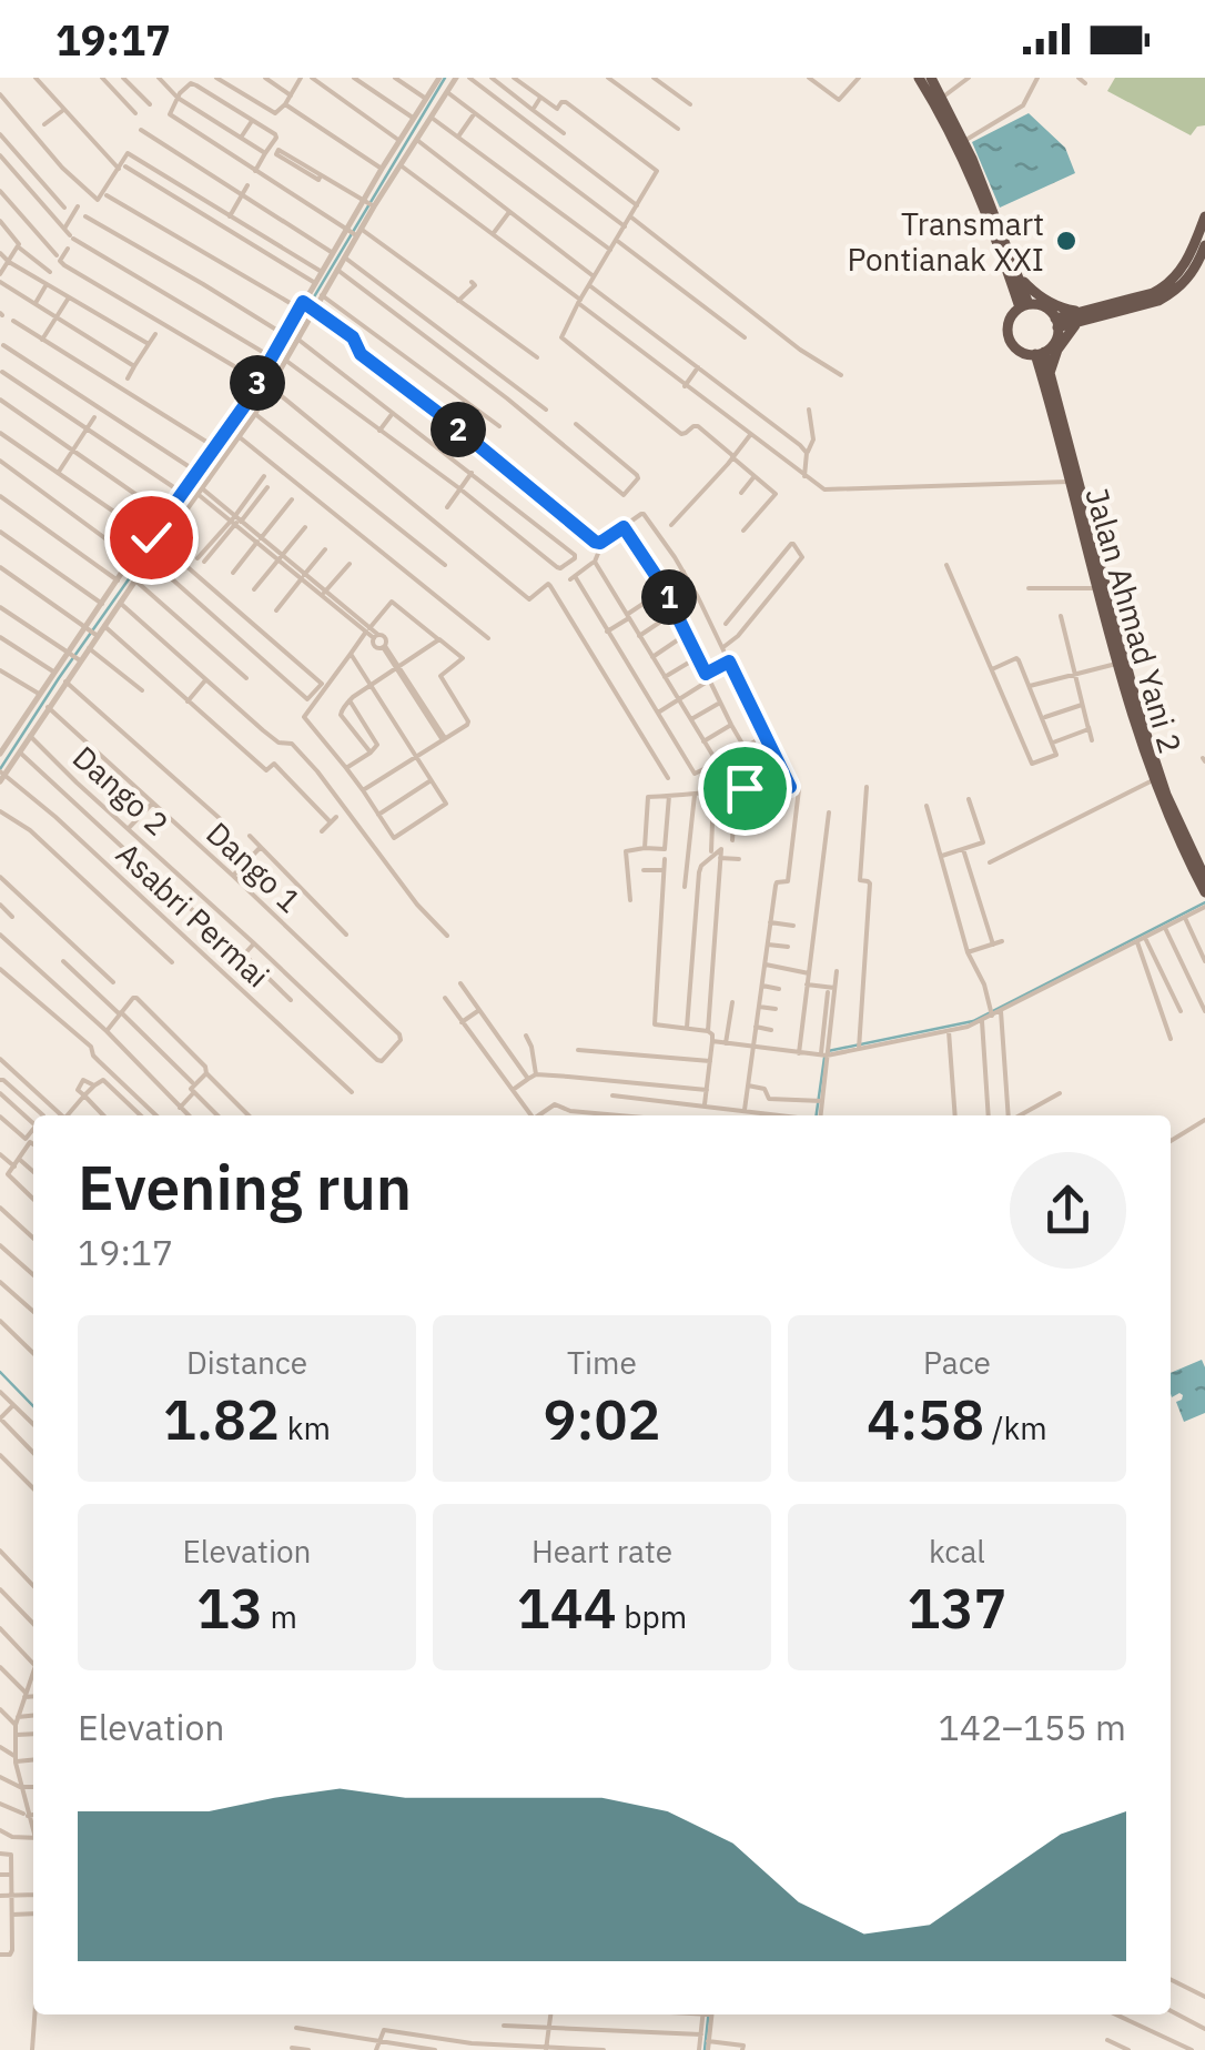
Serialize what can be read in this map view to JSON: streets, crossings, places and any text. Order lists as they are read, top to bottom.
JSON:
{
  "streets": {
    "highway": ["Jalan Ahmad Yani 2"],
    "street": ["Dango 2", "Dango 1", "Asabri Permai"]
  },
  "crossings": [
    ["Dango 2", "Dango 1"]
  ],
  "places": ["Transmart Pontianak XXI"],
  "page": {
    "status": "19:17",
    "pins": ["3", "2", "1"],
    "heading": ["Evening run", "19:17"],
    "stats": [
      ["Distance", "1.82 km"],
      ["Time", "9:02"],
      ["Pace", "4:58 /km"],
      ["Elevation", "13 m"],
      ["Heart rate", "144 bpm"],
      ["kcal", "137"]
    ],
    "chart": ["Elevation", "142–155 m"]
  }
}
